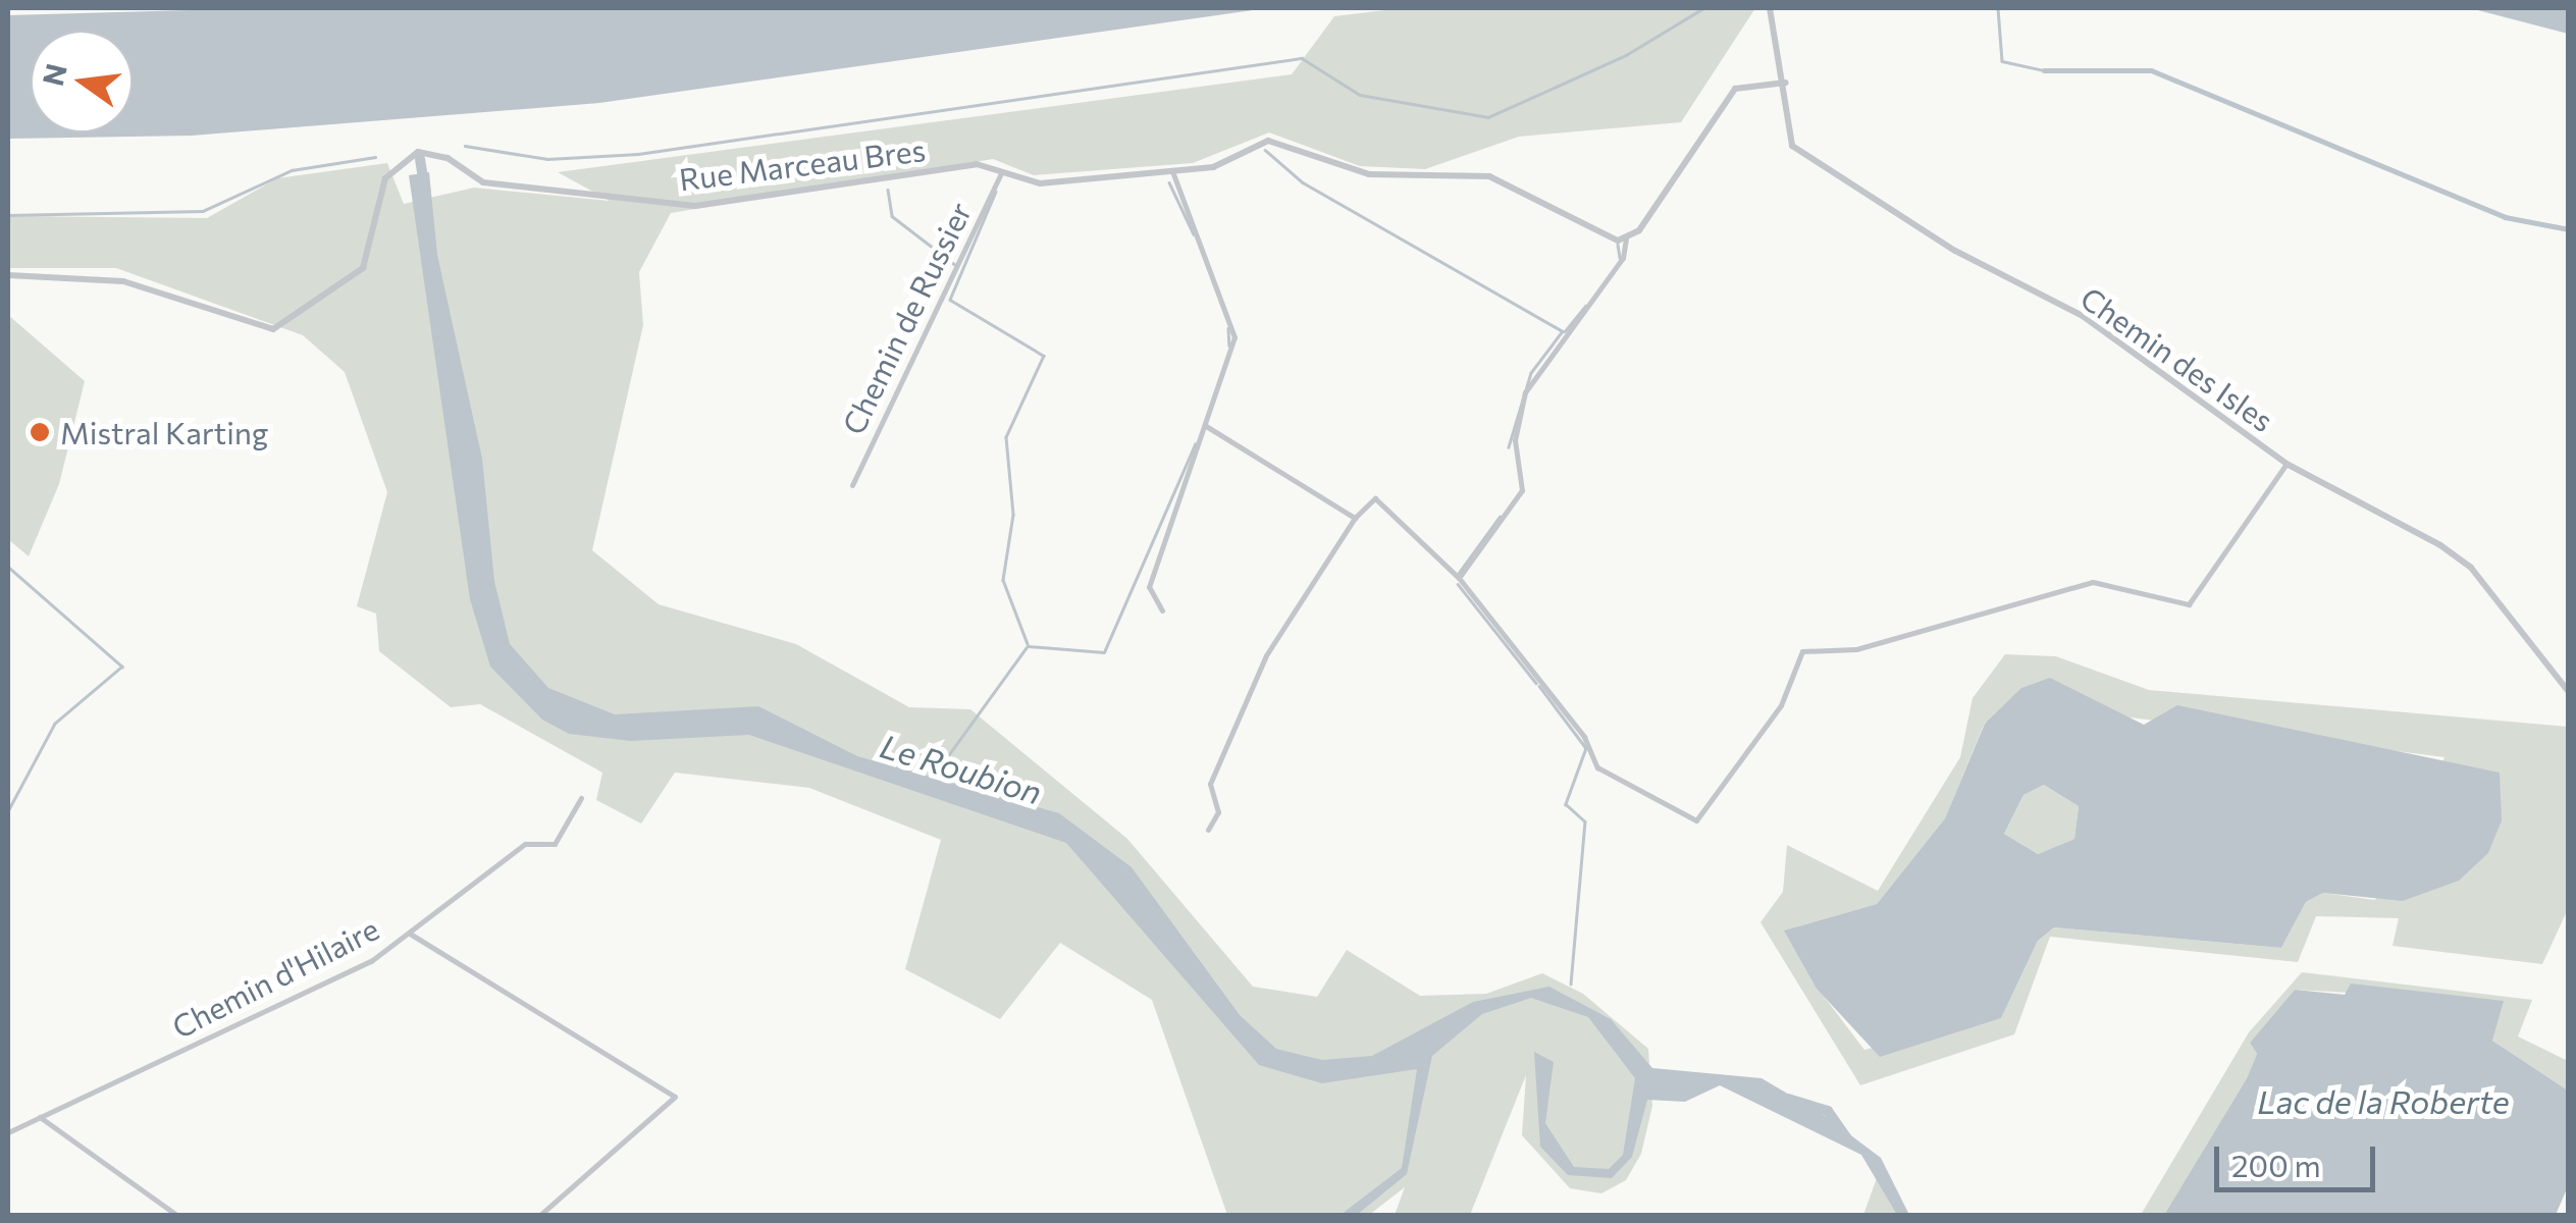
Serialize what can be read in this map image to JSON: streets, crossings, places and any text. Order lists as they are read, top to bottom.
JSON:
{
  "streets": {
    "street": [
      "Rue Marceau Bres",
      "Chemin de Russier",
      "Chemin des Isles",
      "Chemin d'Hilaire"
    ]
  },
  "crossings": [
    ["Rue Marceau Bres", "Chemin de Russier"]
  ],
  "water": ["Le Roubion", "Lac de la Roberte"],
  "places": ["Mistral Karting"],
  "scale_bar": "200 m",
  "north": "left"
}
